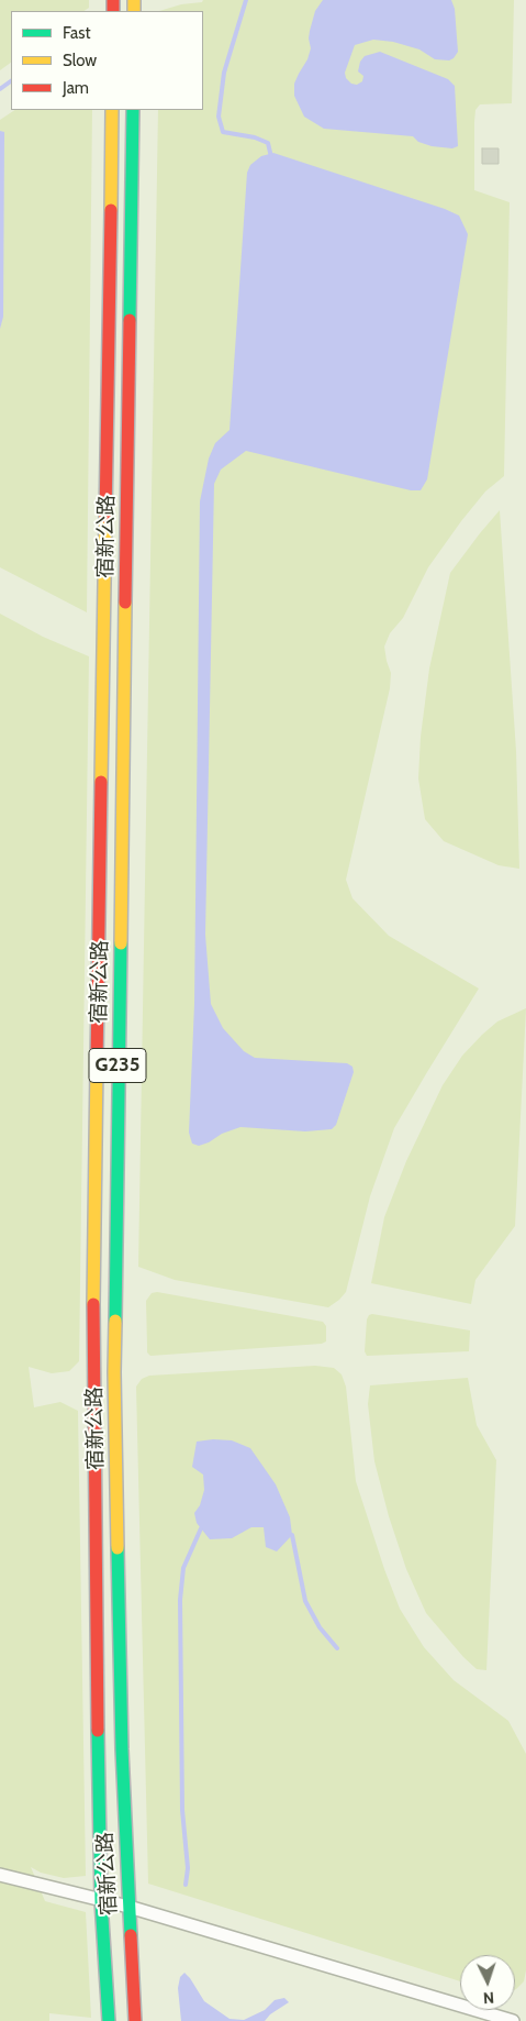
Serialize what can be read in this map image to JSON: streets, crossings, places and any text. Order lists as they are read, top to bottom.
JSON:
{
  "streets": {
    "highway": ["宿新公路", "G235"]
  },
  "legend": ["Fast", "Slow", "Jam"],
  "north": "bottom"
}
